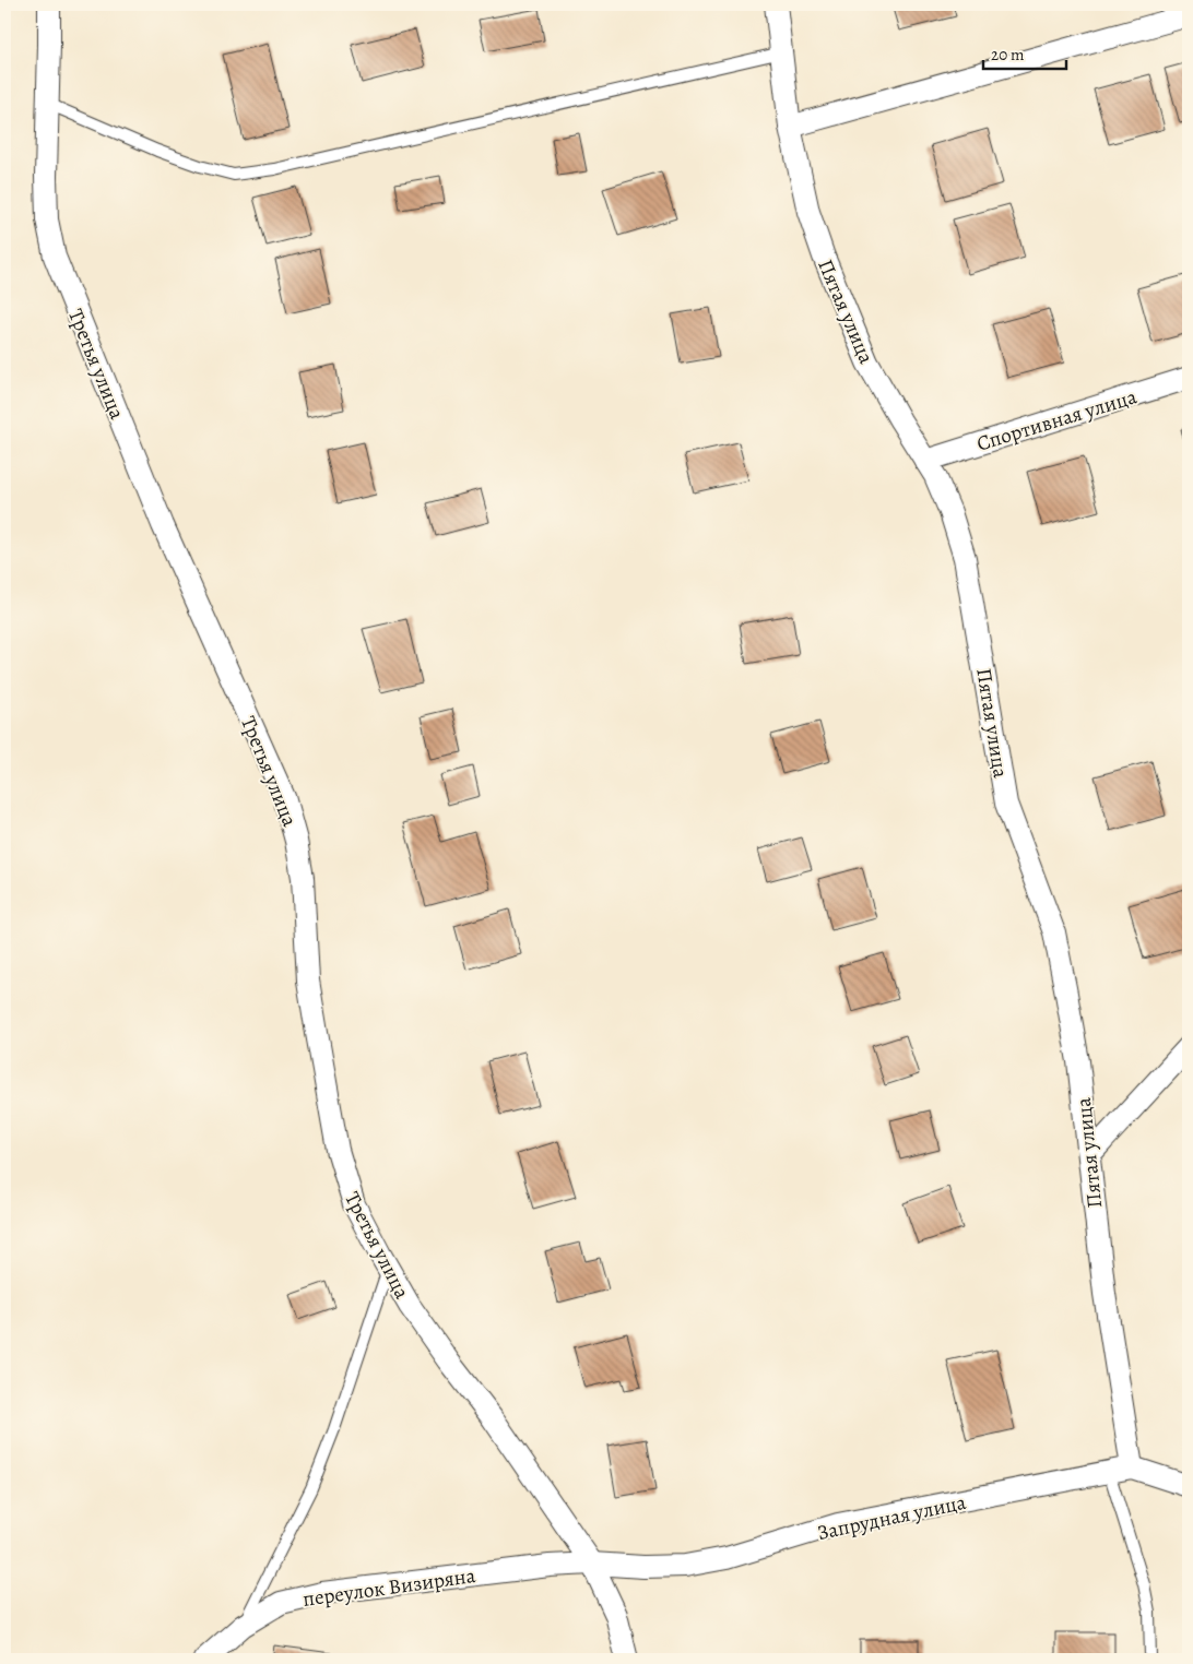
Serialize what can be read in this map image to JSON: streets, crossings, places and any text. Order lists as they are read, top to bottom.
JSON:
{
  "streets": {
    "street": [
      "Пятая улица",
      "Третья улица",
      "Спортивная улица",
      "Запрудная улица",
      "переулок Визиряна"
    ]
  },
  "crossings": [
    ["Пятая улица", "Спортивная улица"],
    ["Пятая улица", "Запрудная улица"],
    ["Третья улица", "Запрудная улица"],
    ["Третья улица", "переулок Визиряна"],
    ["Запрудная улица", "переулок Визиряна"]
  ],
  "scale_bar": "20 m"
}
